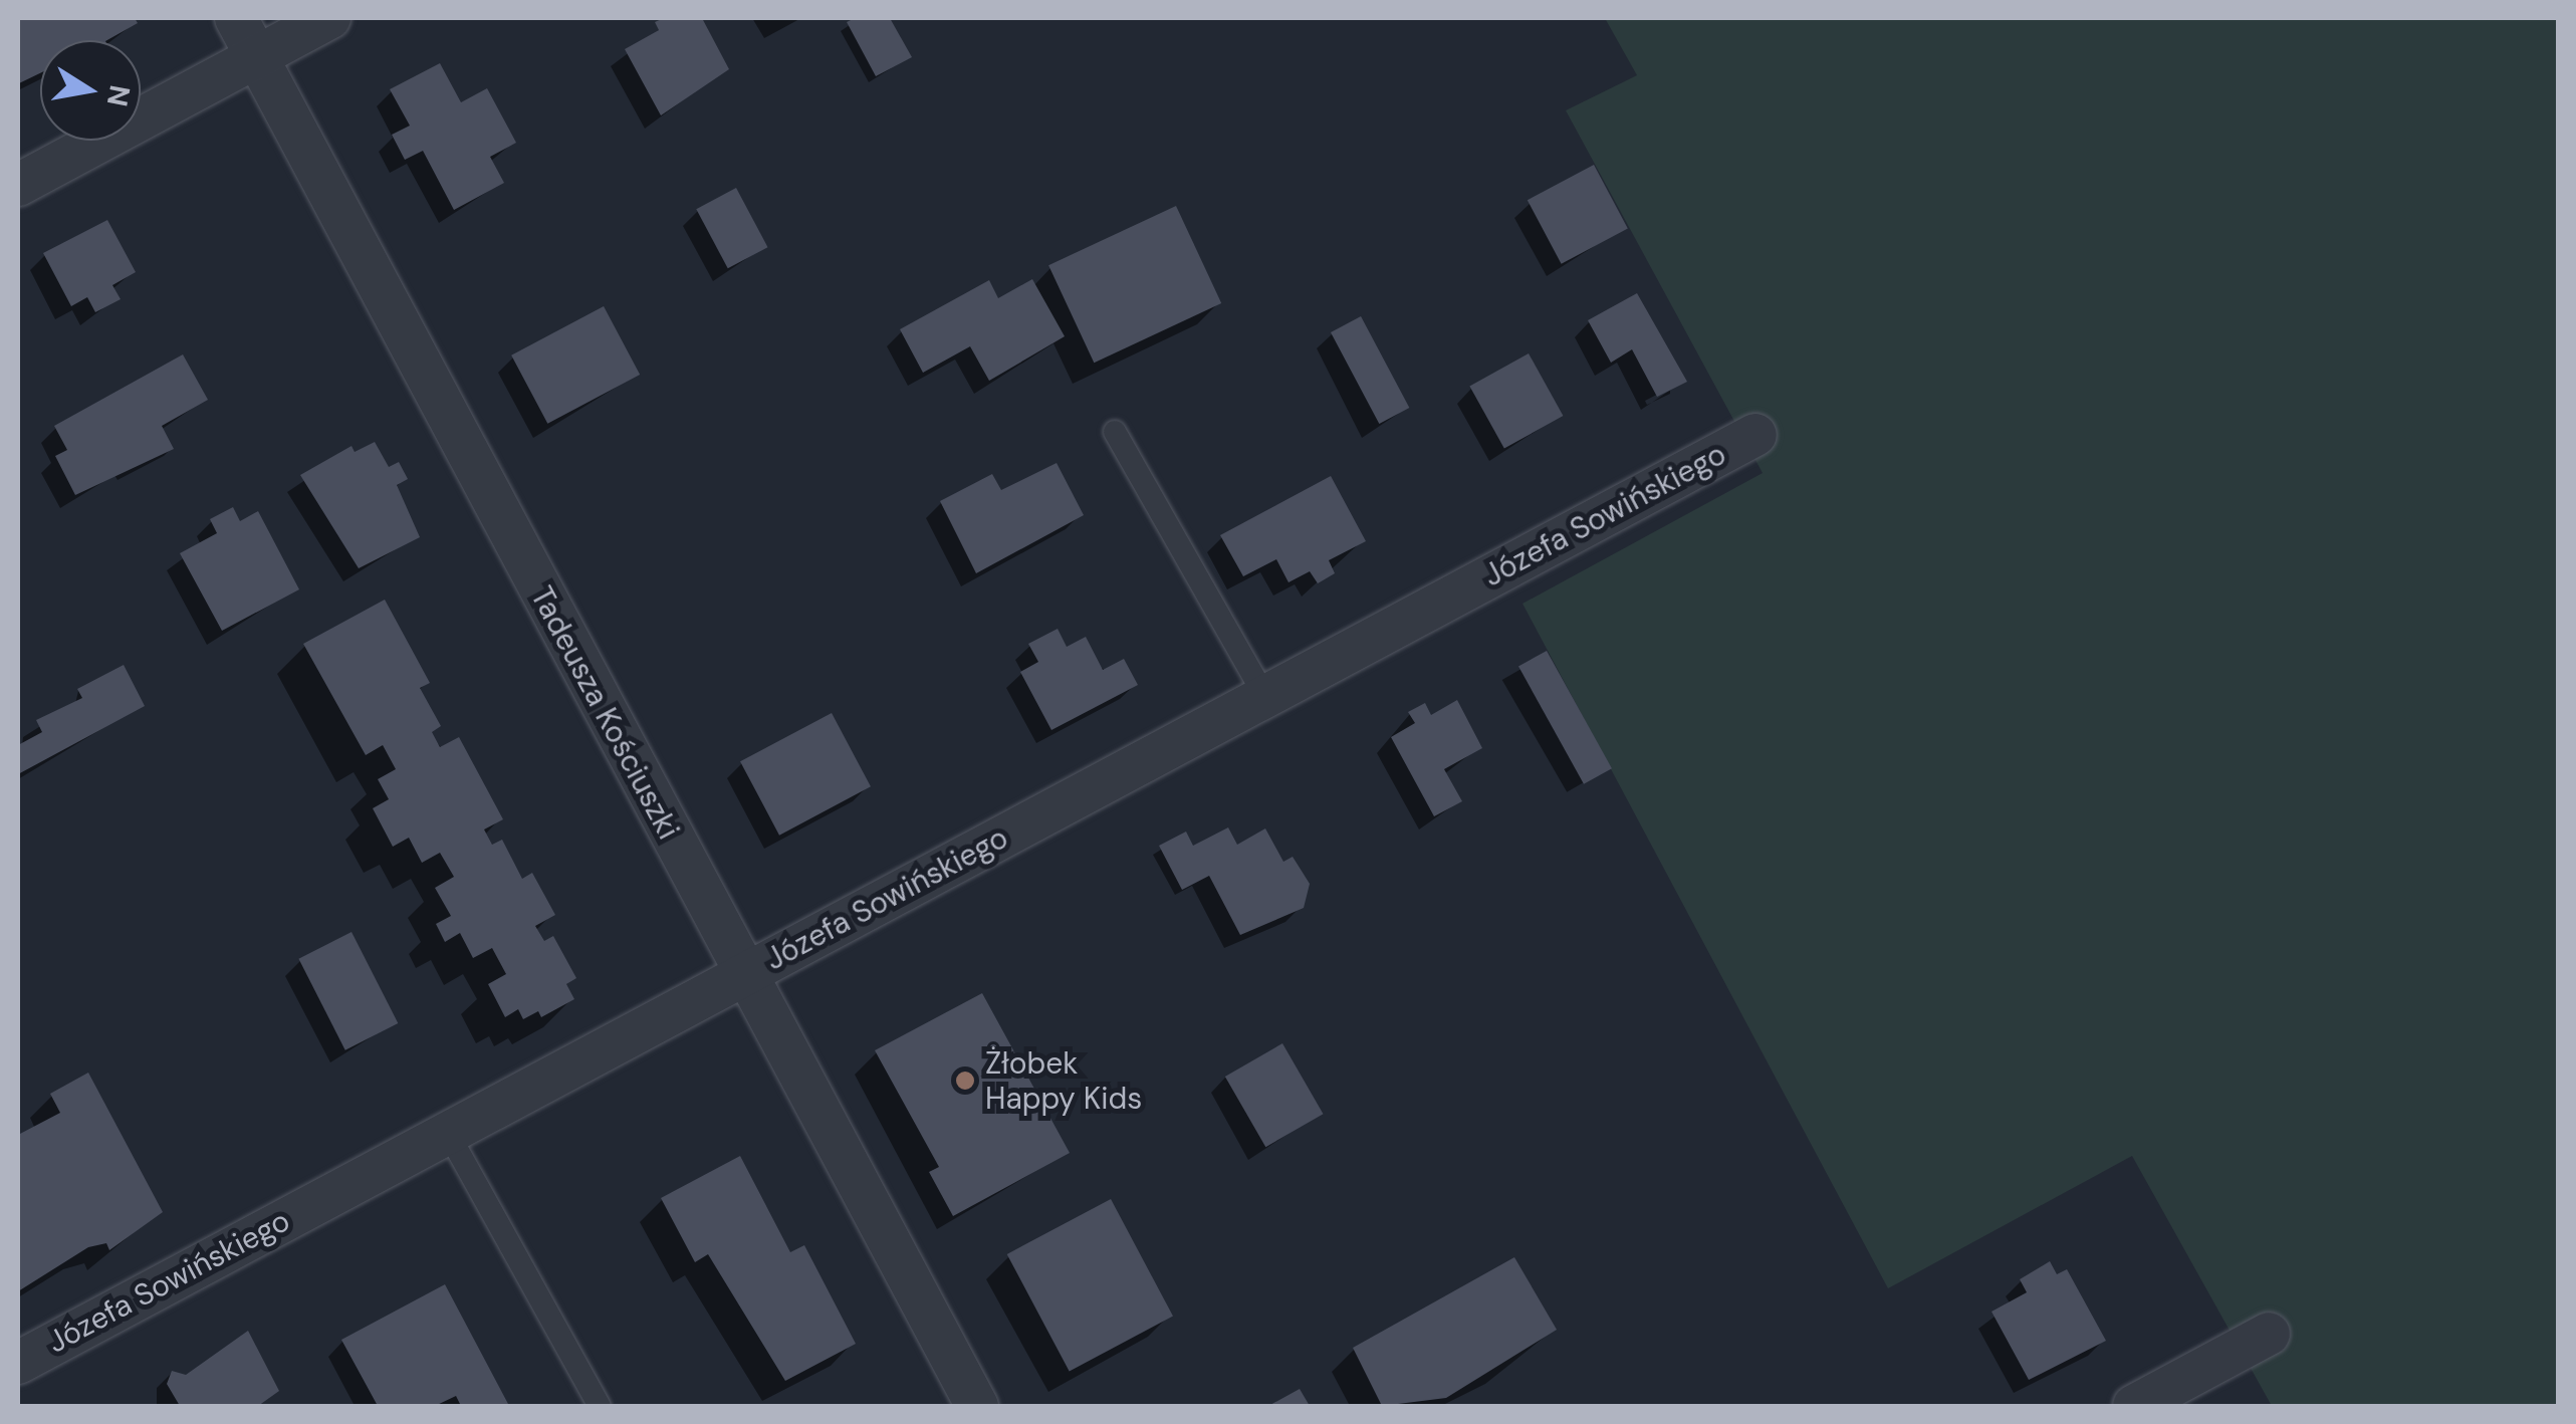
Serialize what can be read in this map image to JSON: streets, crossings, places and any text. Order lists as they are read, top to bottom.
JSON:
{
  "streets": {
    "street": ["Józefa Sowińskiego", "Tadeusza Kościuszki"]
  },
  "crossings": [
    ["Józefa Sowińskiego", "Tadeusza Kościuszki"]
  ],
  "places": ["Żłobek Happy Kids"],
  "north": "right"
}
